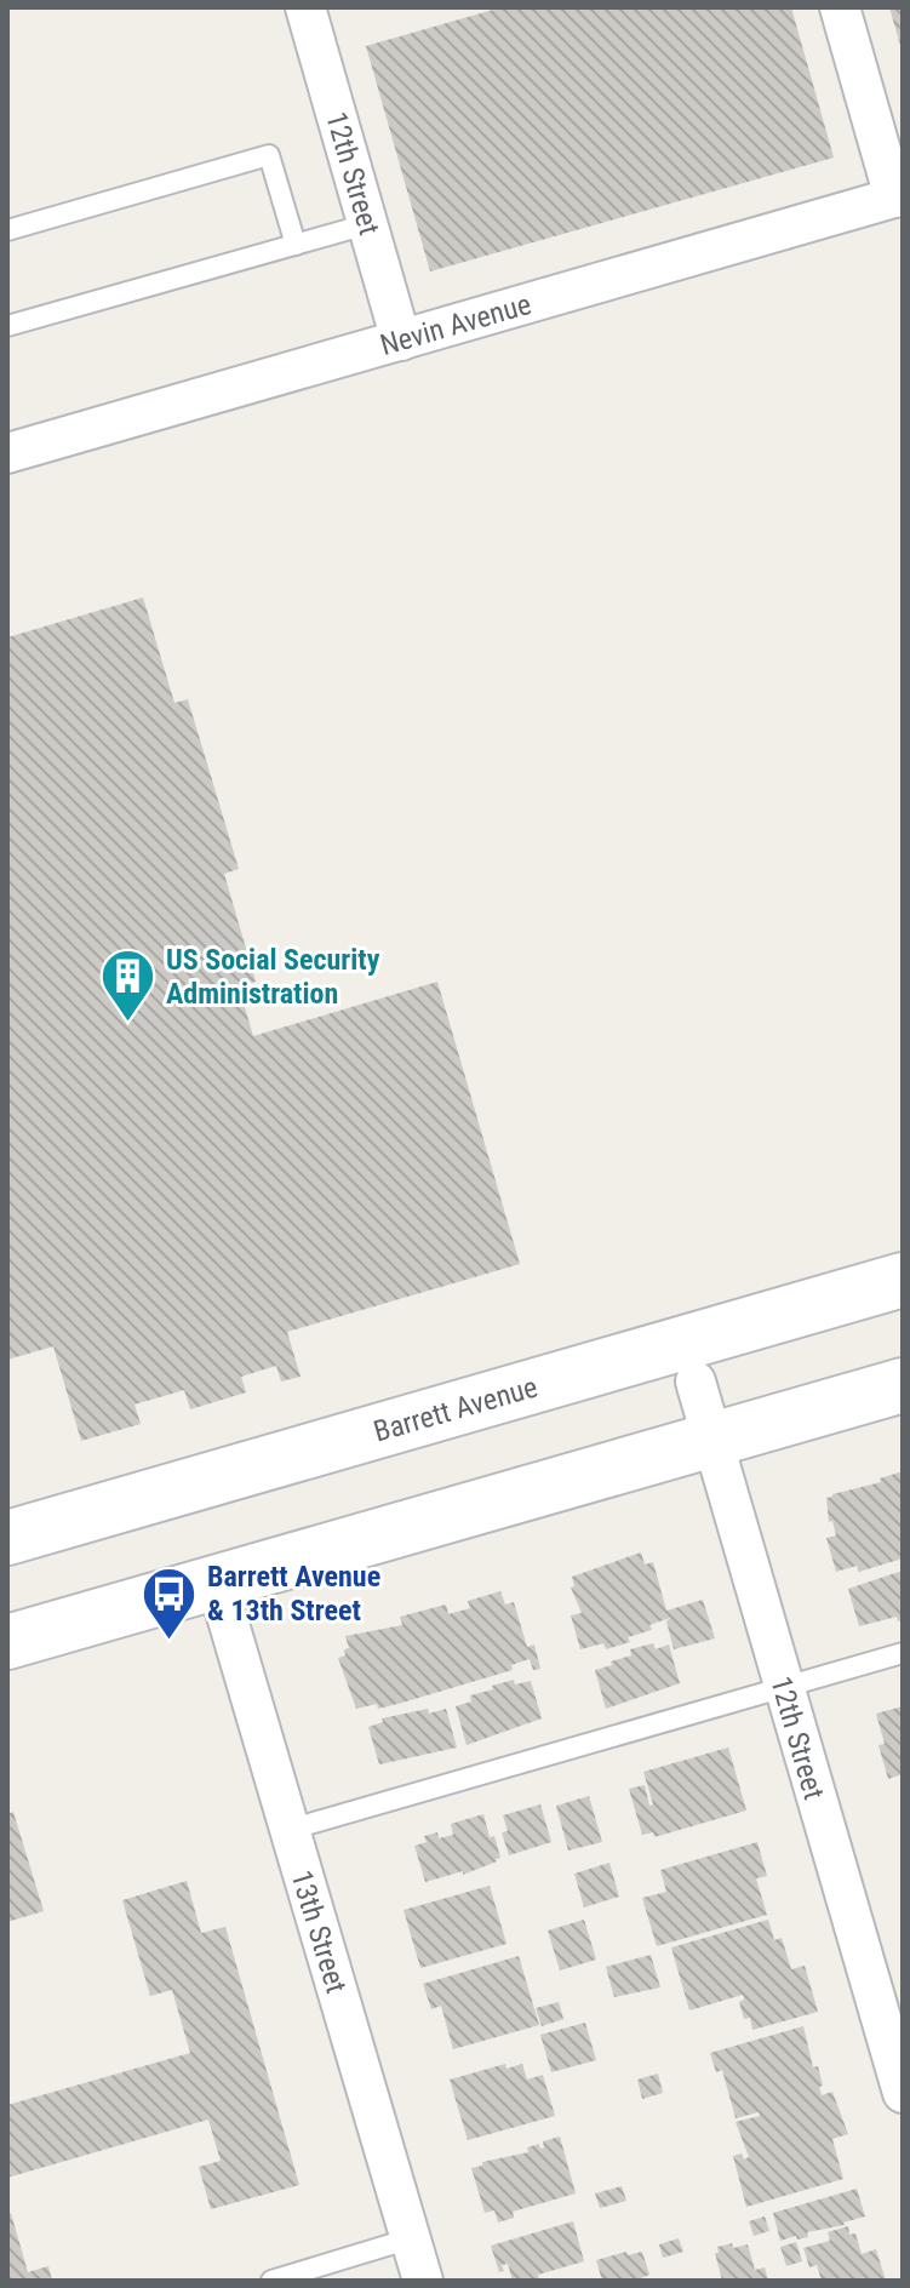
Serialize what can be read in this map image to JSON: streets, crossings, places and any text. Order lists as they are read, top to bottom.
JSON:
{
  "streets": {
    "main road": ["Barrett Avenue"],
    "street": ["12th Street", "Nevin Avenue", "13th Street"]
  },
  "crossings": [
    ["12th Street", "Nevin Avenue"]
  ],
  "places": {
    "building": ["US Social Security Administration"],
    "bus stop": ["Barrett Avenue & 13th Street"]
  }
}
